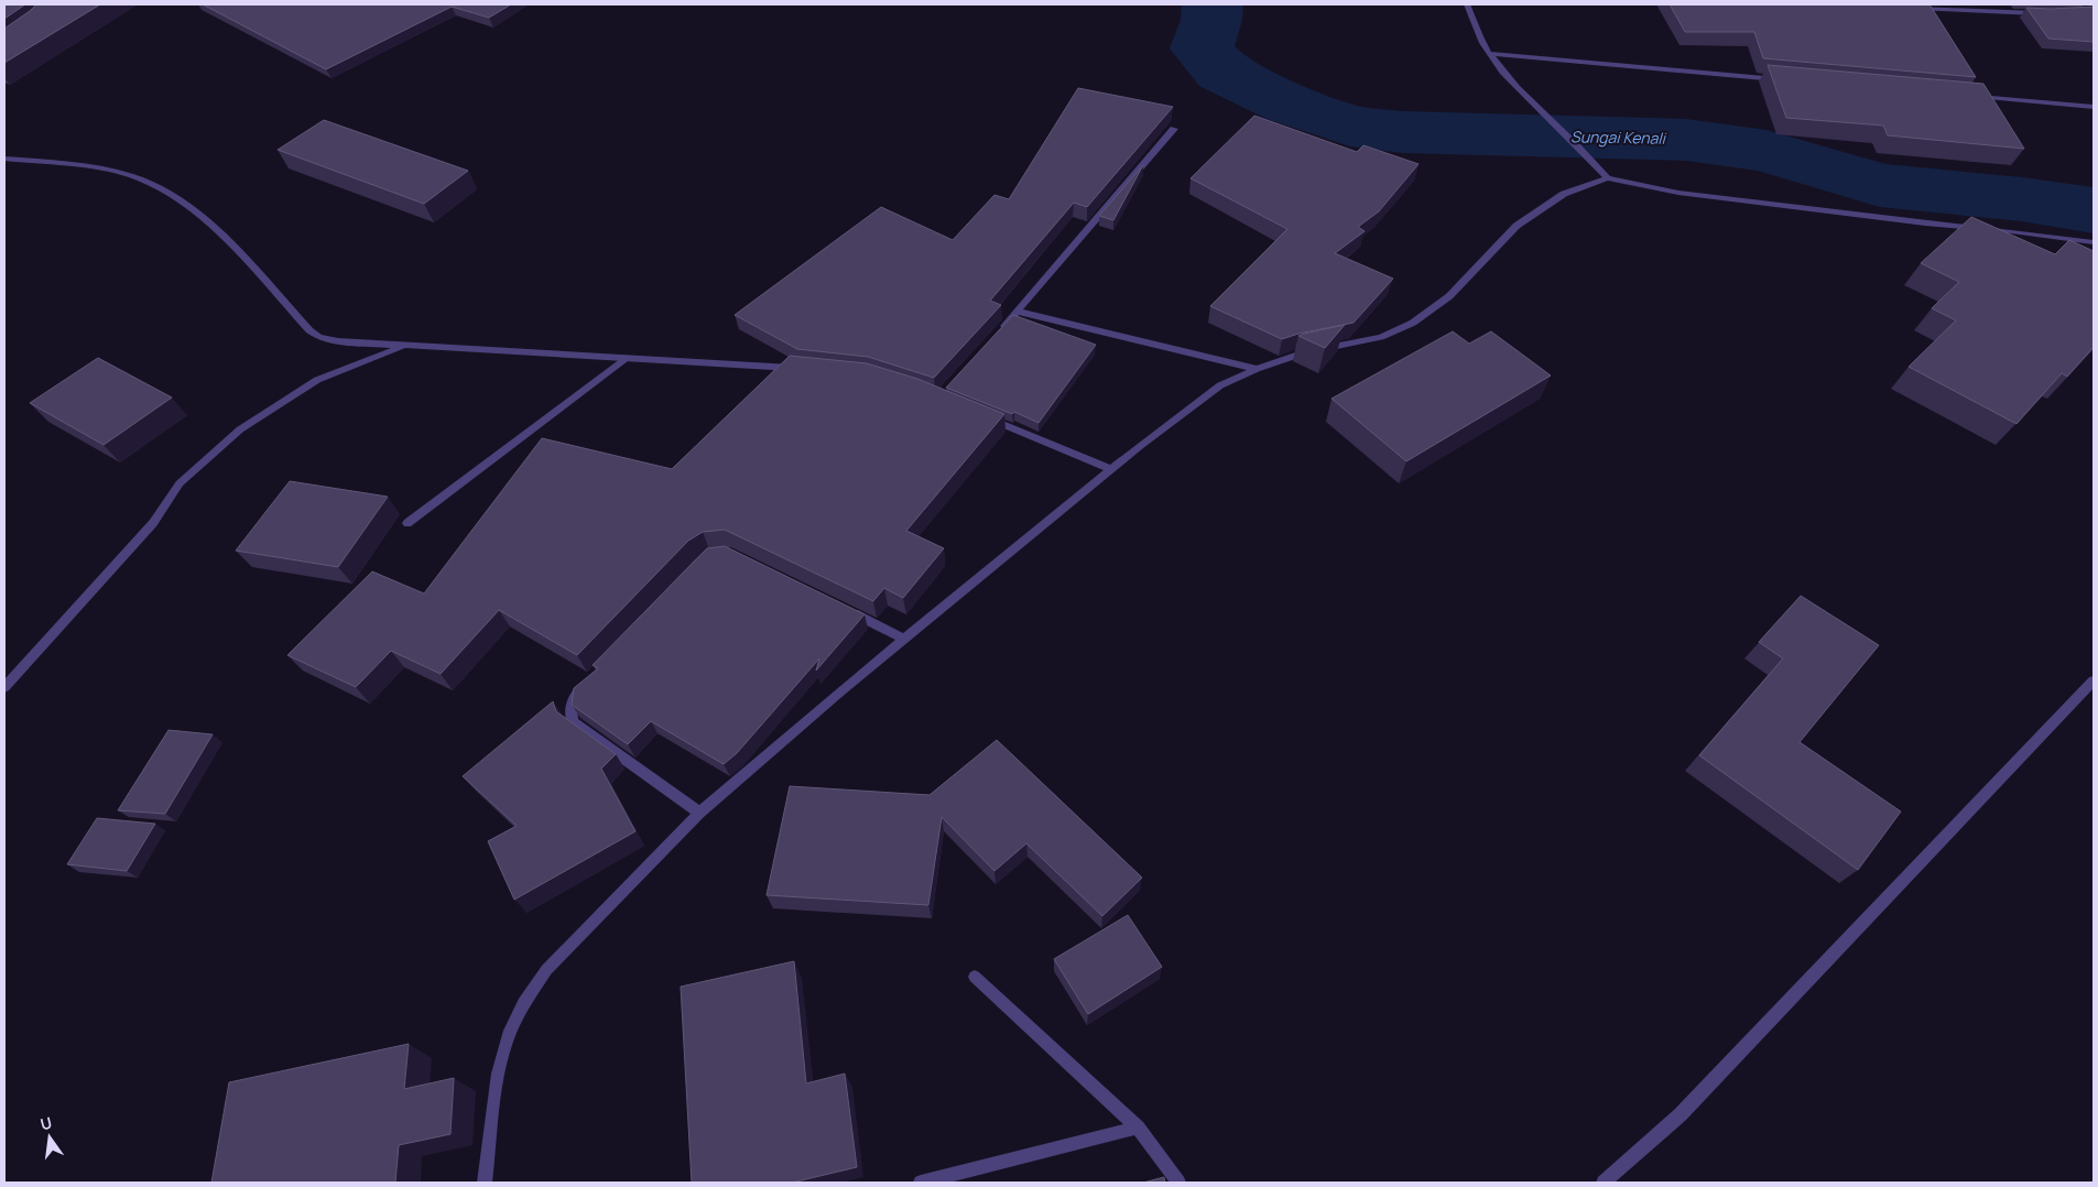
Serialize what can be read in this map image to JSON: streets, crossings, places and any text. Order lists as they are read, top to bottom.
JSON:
{
  "water": ["Sungai Kenali"],
  "north": "top"
}
